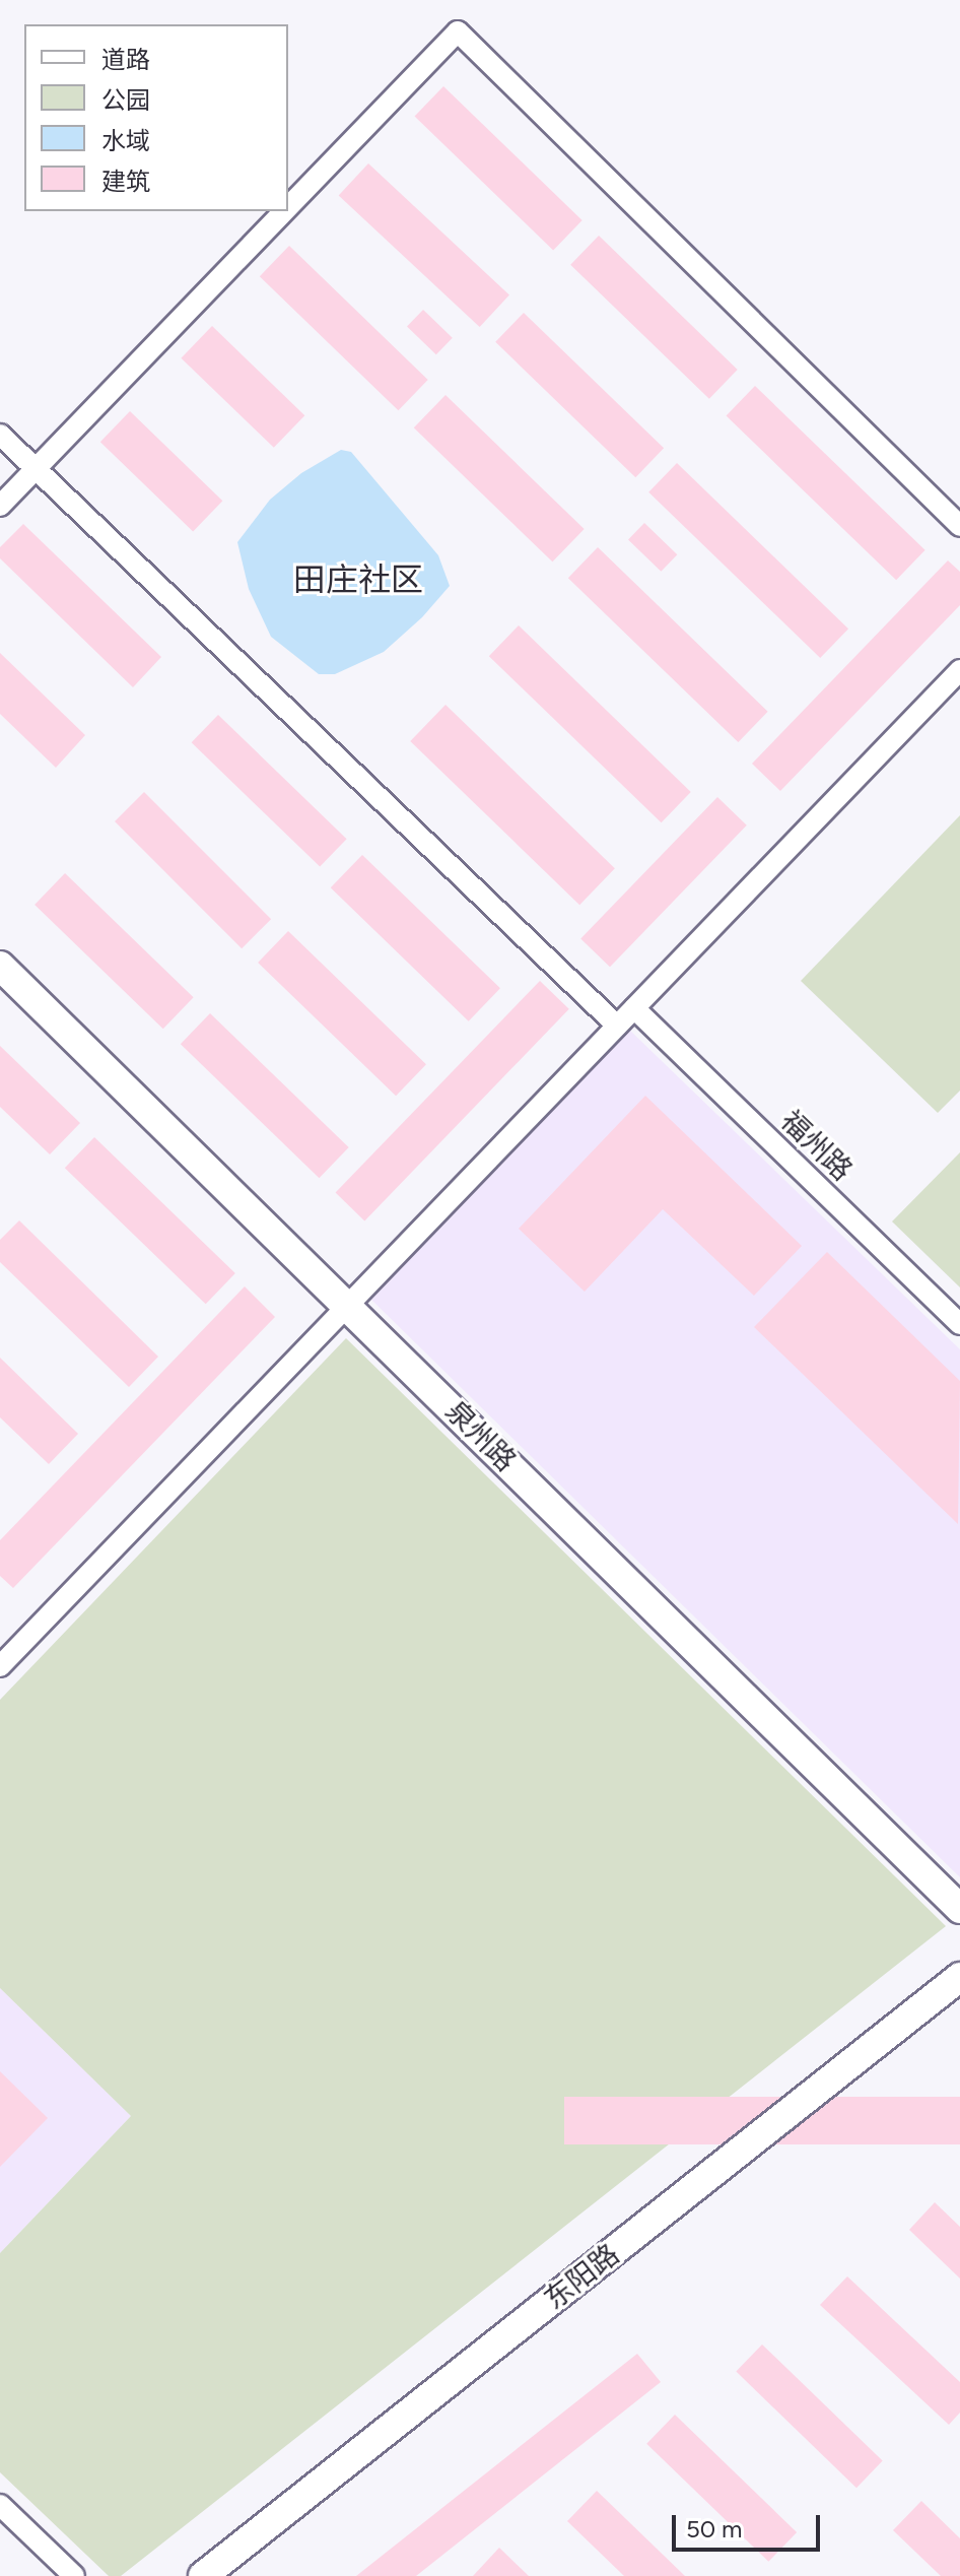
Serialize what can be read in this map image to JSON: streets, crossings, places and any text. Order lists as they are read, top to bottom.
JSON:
{
  "streets": {
    "street": ["福州路", "泉州路", "东阳路"]
  },
  "districts": ["田庄社区"],
  "legend": [
    "道路",
    "公园",
    "水域",
    "建筑"
  ],
  "scale_bar": "50 m"
}
